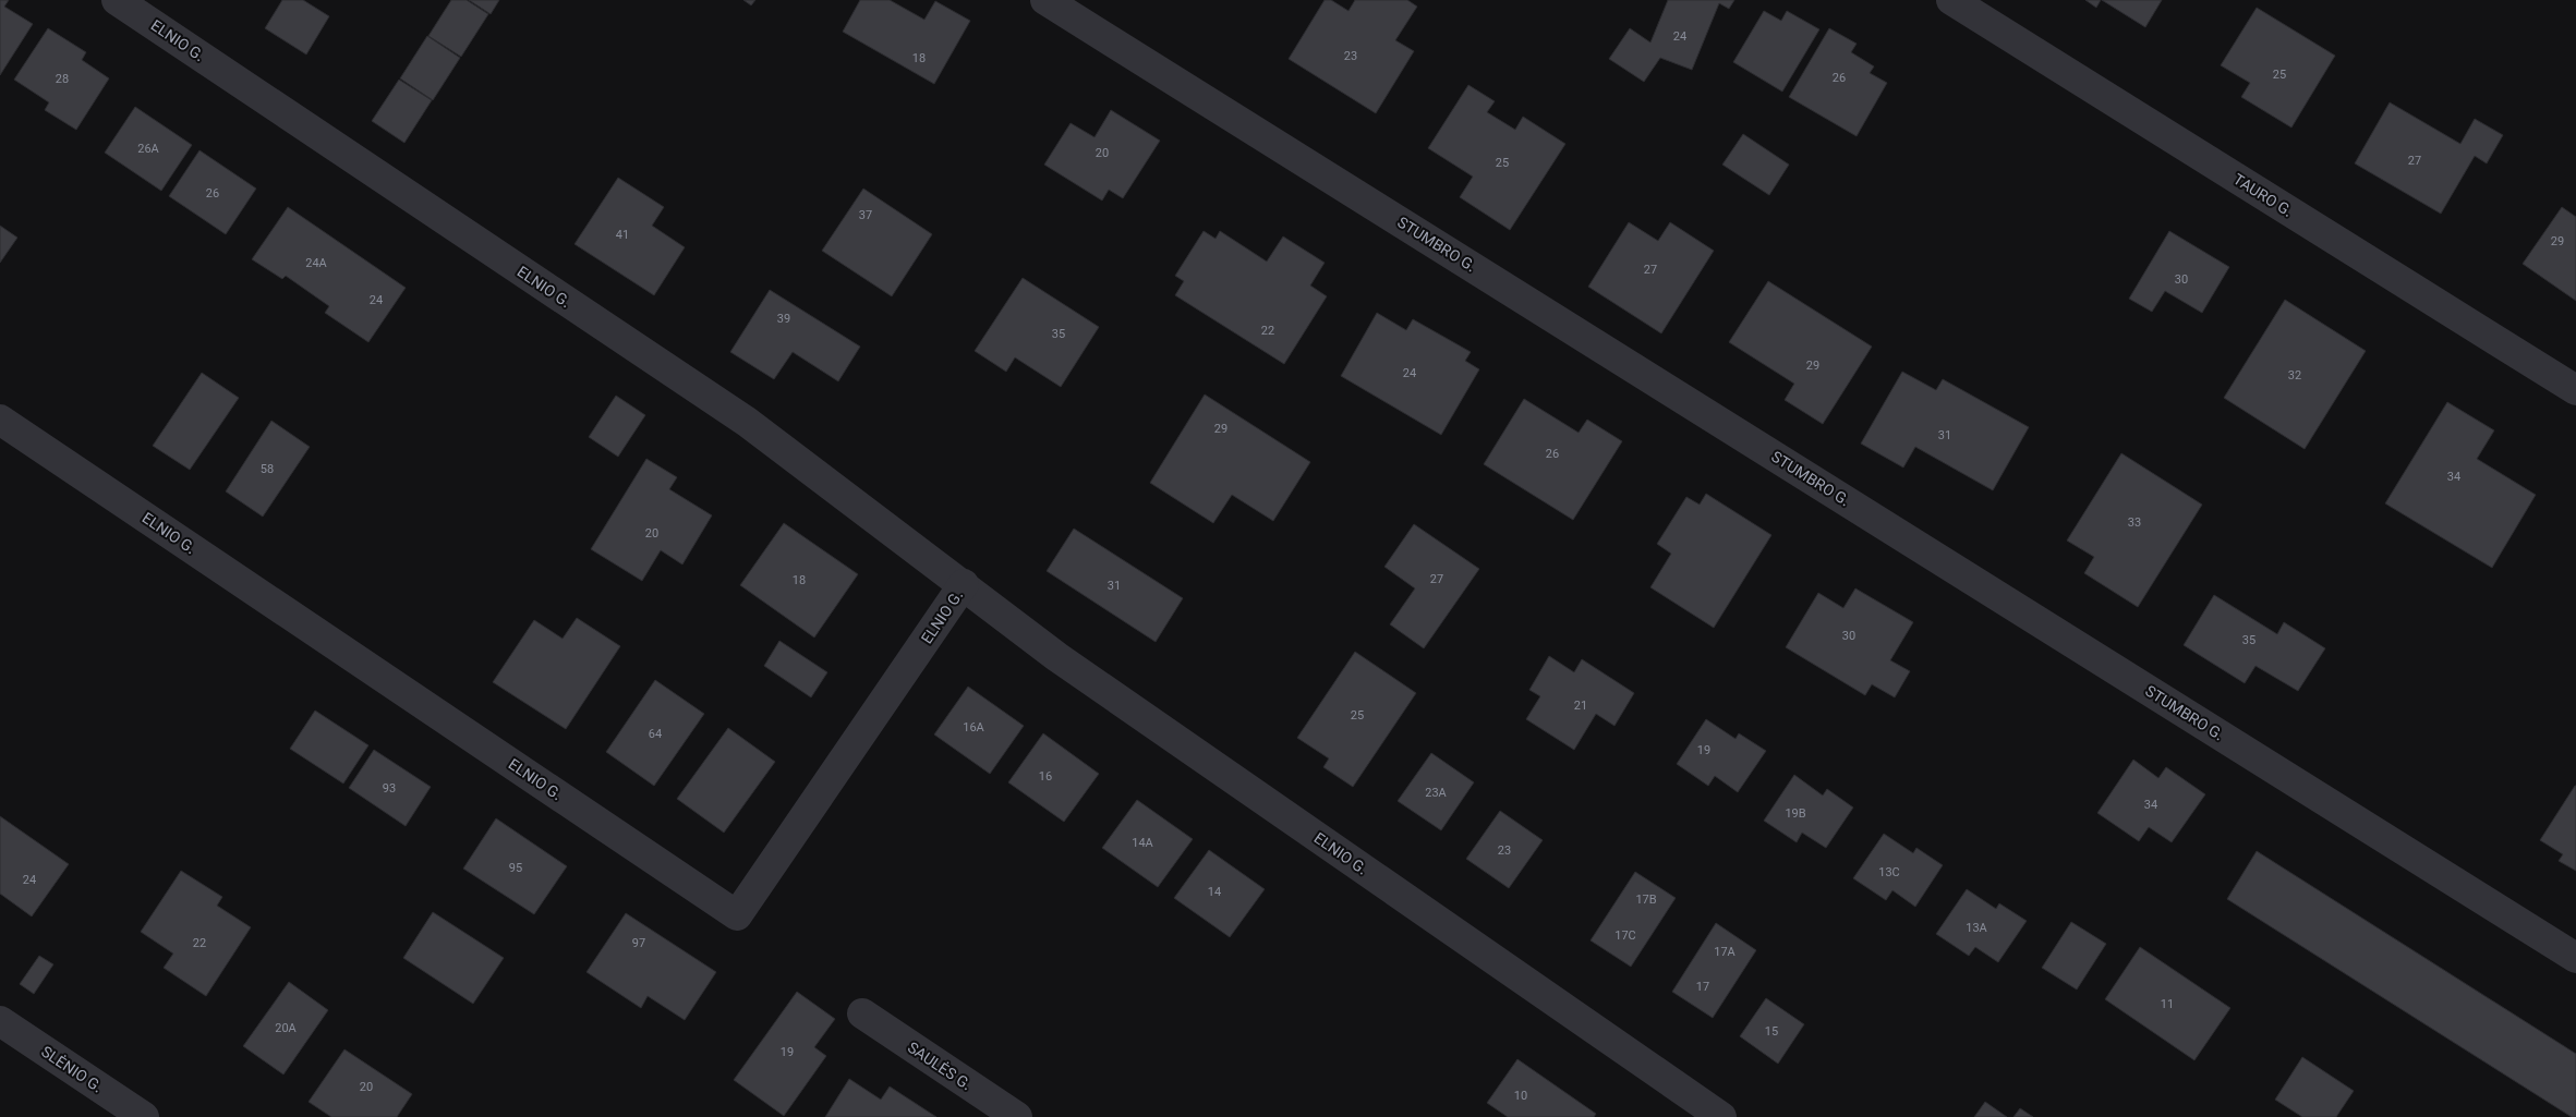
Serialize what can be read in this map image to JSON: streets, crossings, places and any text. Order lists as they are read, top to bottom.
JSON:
{
  "streets": {
    "street": [
      "ELNIO G.",
      "TAURO G.",
      "STUMBRO G.",
      "SAULĖS G.",
      "SLĖNIO G."
    ]
  },
  "house_numbers": [
    "24",
    "23",
    "18",
    "25",
    "26",
    "28",
    "26A",
    "20",
    "27",
    "25",
    "26",
    "37",
    "41",
    "29",
    "24A",
    "27",
    "30",
    "24",
    "39",
    "22",
    "35",
    "29",
    "24",
    "32",
    "29",
    "31",
    "26",
    "58",
    "34",
    "33",
    "20",
    "27",
    "18",
    "31",
    "30",
    "35",
    "21",
    "25",
    "16A",
    "64",
    "19",
    "16",
    "93",
    "23A",
    "34",
    "19B",
    "14A",
    "23",
    "95",
    "13C",
    "24",
    "14",
    "17B",
    "13A",
    "17C",
    "22",
    "97",
    "17A",
    "17",
    "11",
    "20A",
    "15",
    "19",
    "20",
    "10"
  ]
}
